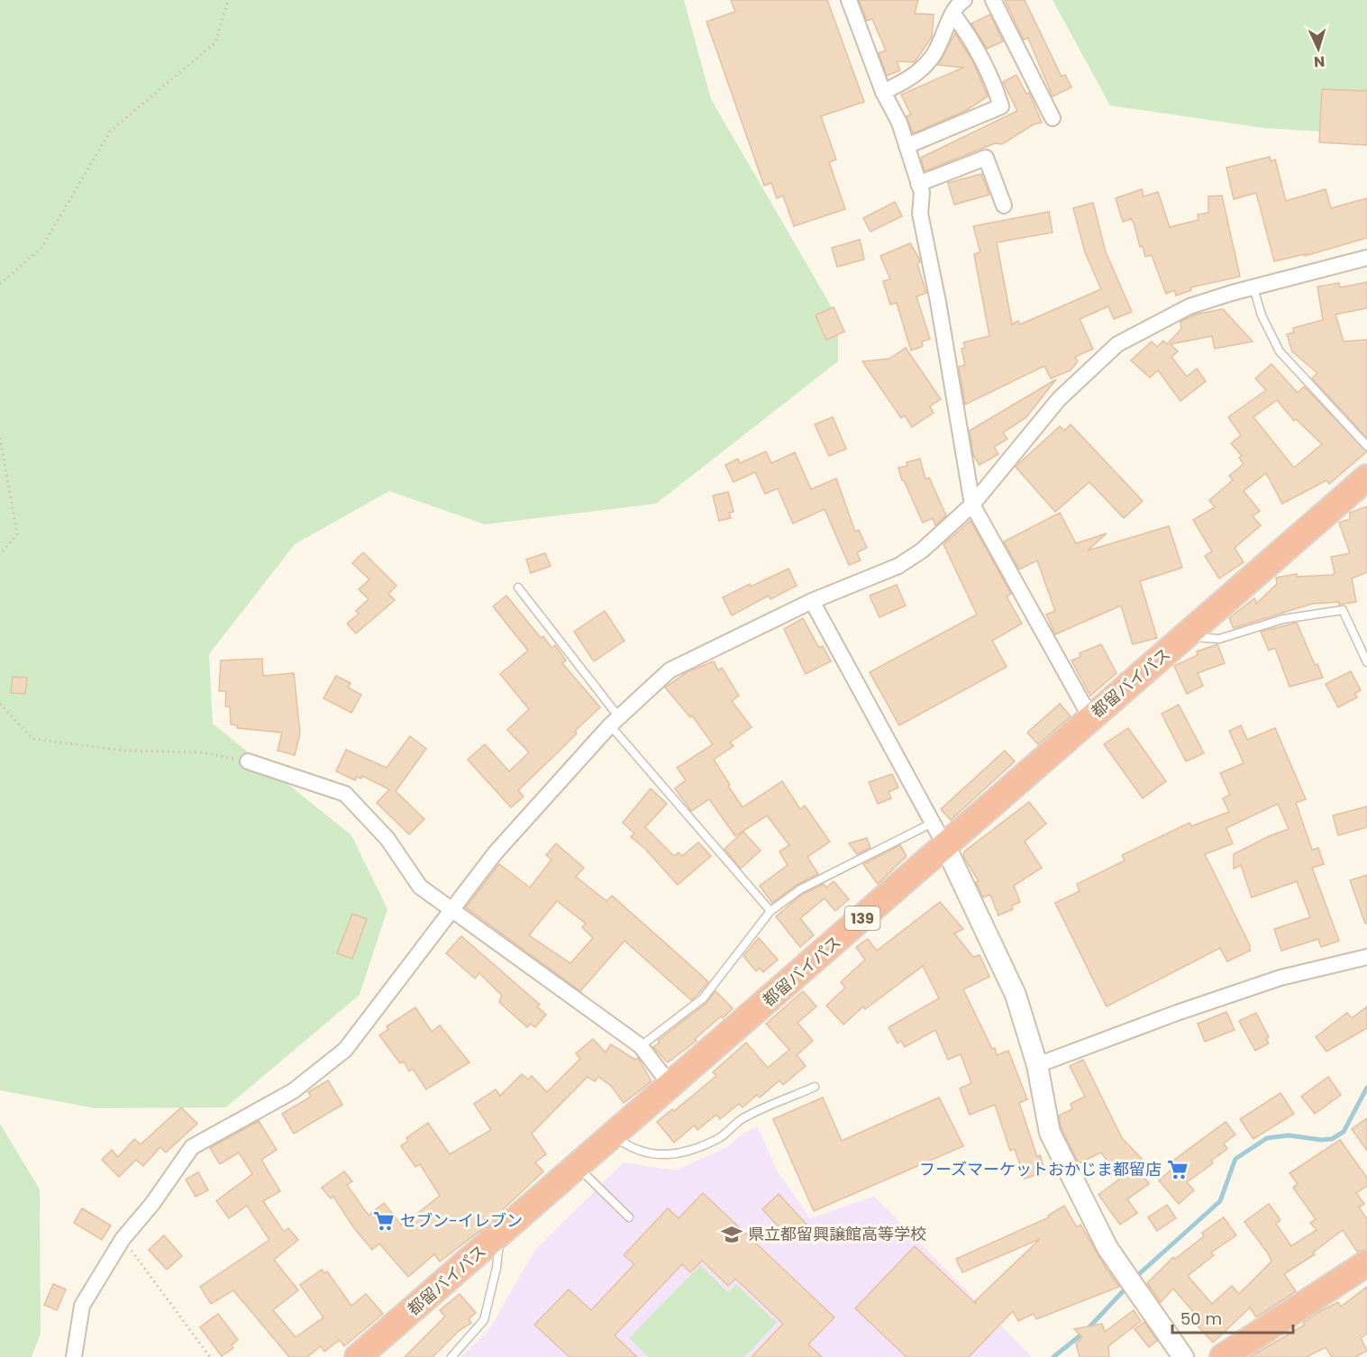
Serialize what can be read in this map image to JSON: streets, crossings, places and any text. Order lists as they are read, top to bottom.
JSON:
{
  "streets": {
    "highway": ["都留バイパス", "139"]
  },
  "places": {
    "supermarket": ["フーズマーケットおかじま都留店", "セブン-イレブン"],
    "school or university": ["県立都留興譲館高等学校"]
  },
  "scale_bar": "50 m",
  "north": "bottom"
}
